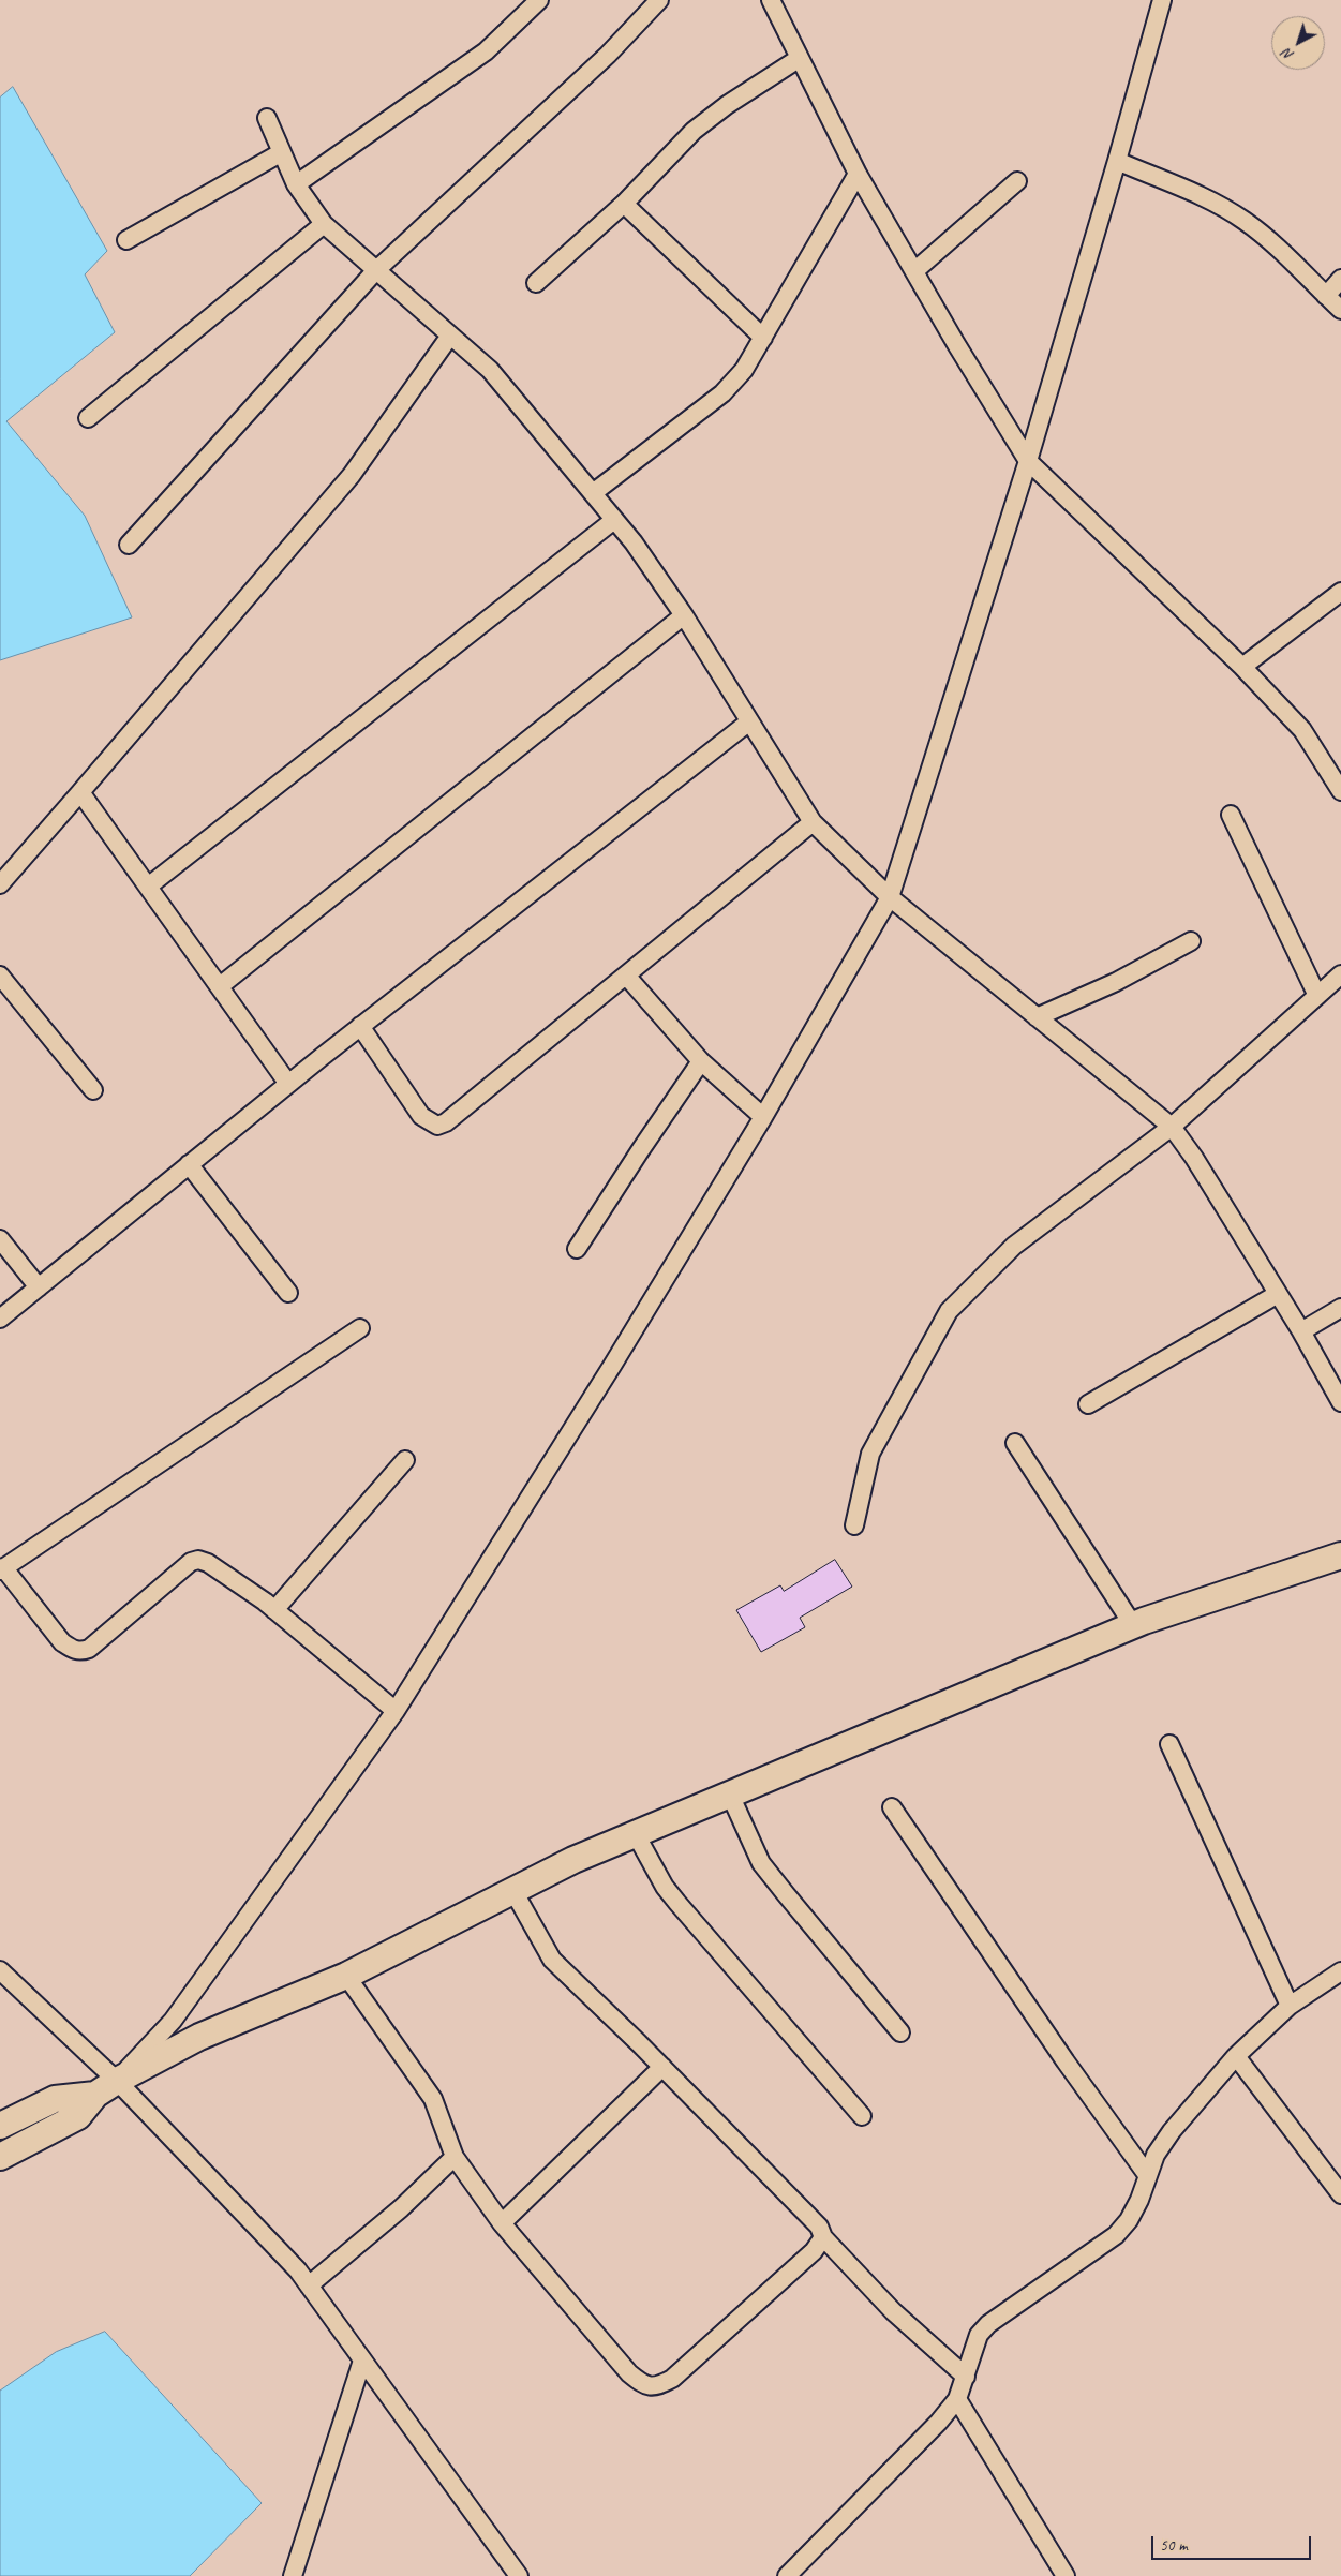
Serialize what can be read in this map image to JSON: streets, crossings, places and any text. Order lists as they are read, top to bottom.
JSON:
{
  "scale_bar": "50 m",
  "north": "bottom left"
}
